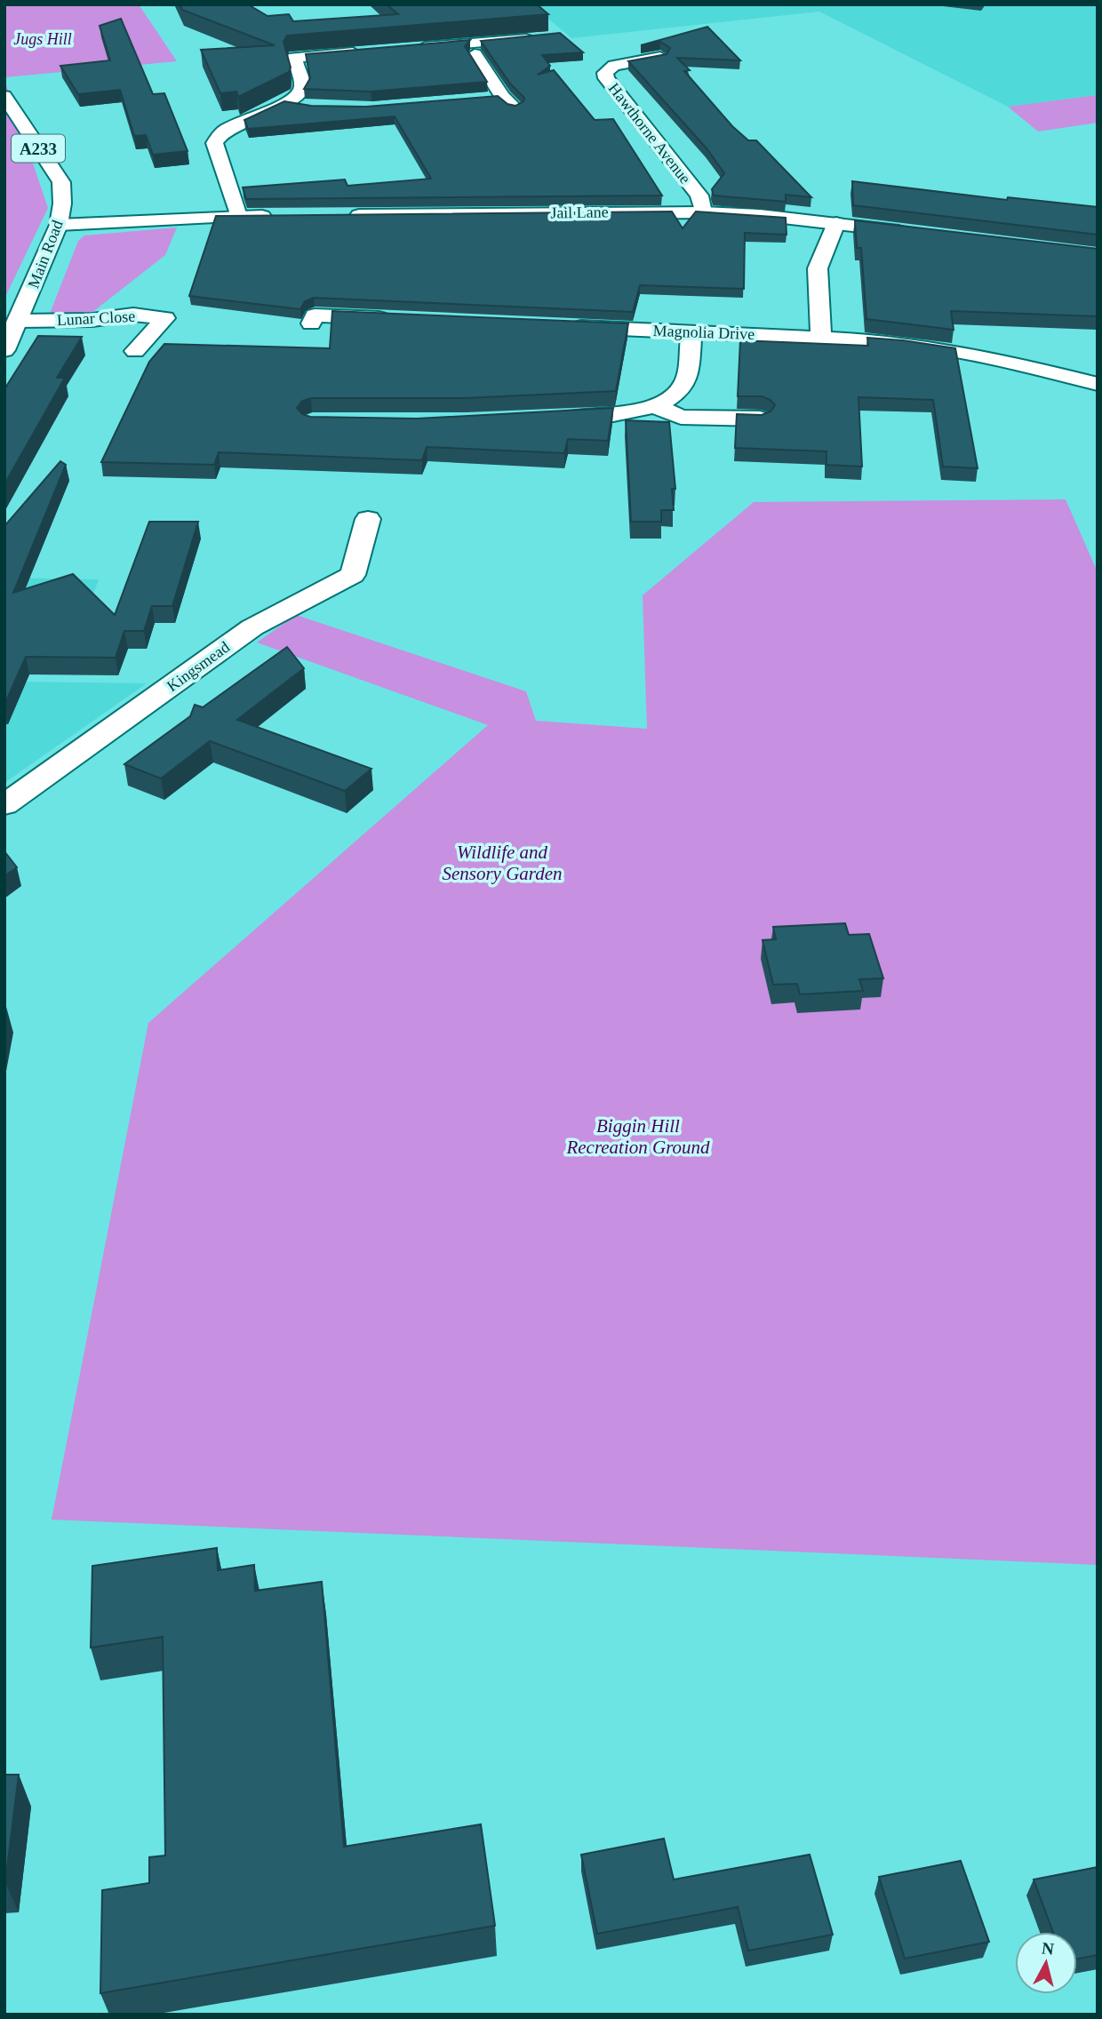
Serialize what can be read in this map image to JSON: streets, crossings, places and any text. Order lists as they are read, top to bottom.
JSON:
{
  "streets": {
    "street": [
      "Hawthorne Avenue",
      "A233",
      "Jail Lane",
      "Main Road",
      "Lunar Close",
      "Magnolia Drive",
      "Kingsmead"
    ]
  },
  "crossings": [
    ["Hawthorne Avenue", "Jail Lane"],
    ["Main Road", "Lunar Close"]
  ],
  "parks": ["Jugs Hill", "Wildlife and Sensory Garden", "Biggin Hill Recreation Ground"],
  "north": "top"
}
